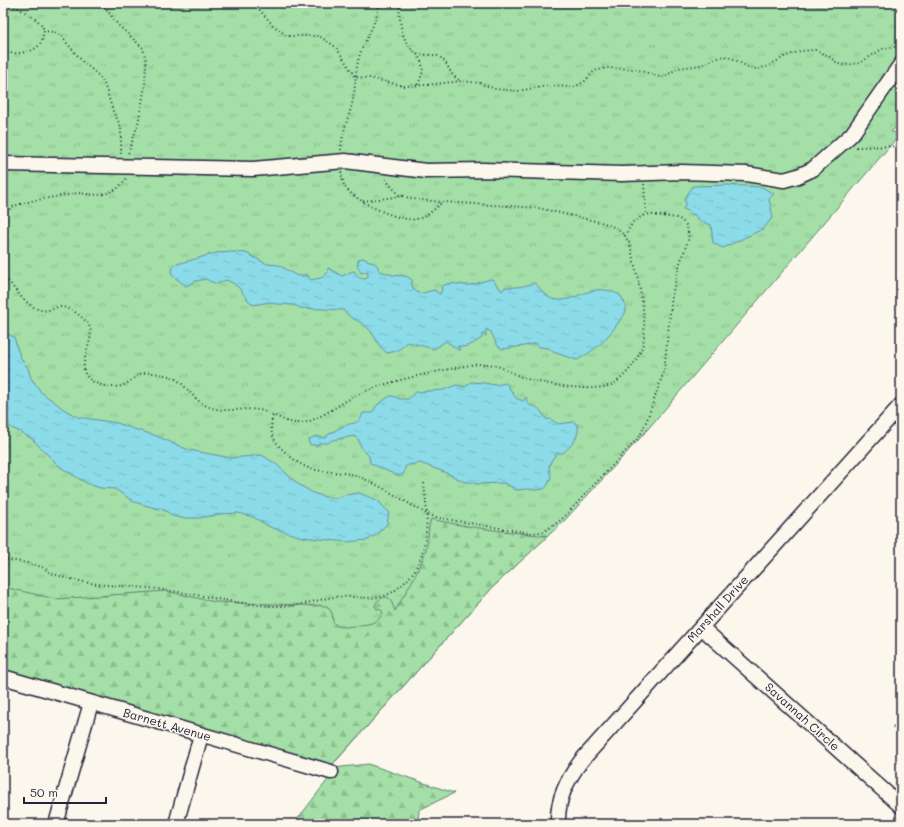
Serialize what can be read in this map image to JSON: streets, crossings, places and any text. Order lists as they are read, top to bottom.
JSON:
{
  "streets": {
    "street": ["Marshall Drive", "Savannah Circle", "Barnett Avenue"]
  },
  "crossings": [
    ["Marshall Drive", "Savannah Circle"]
  ],
  "scale_bar": "50 m"
}
